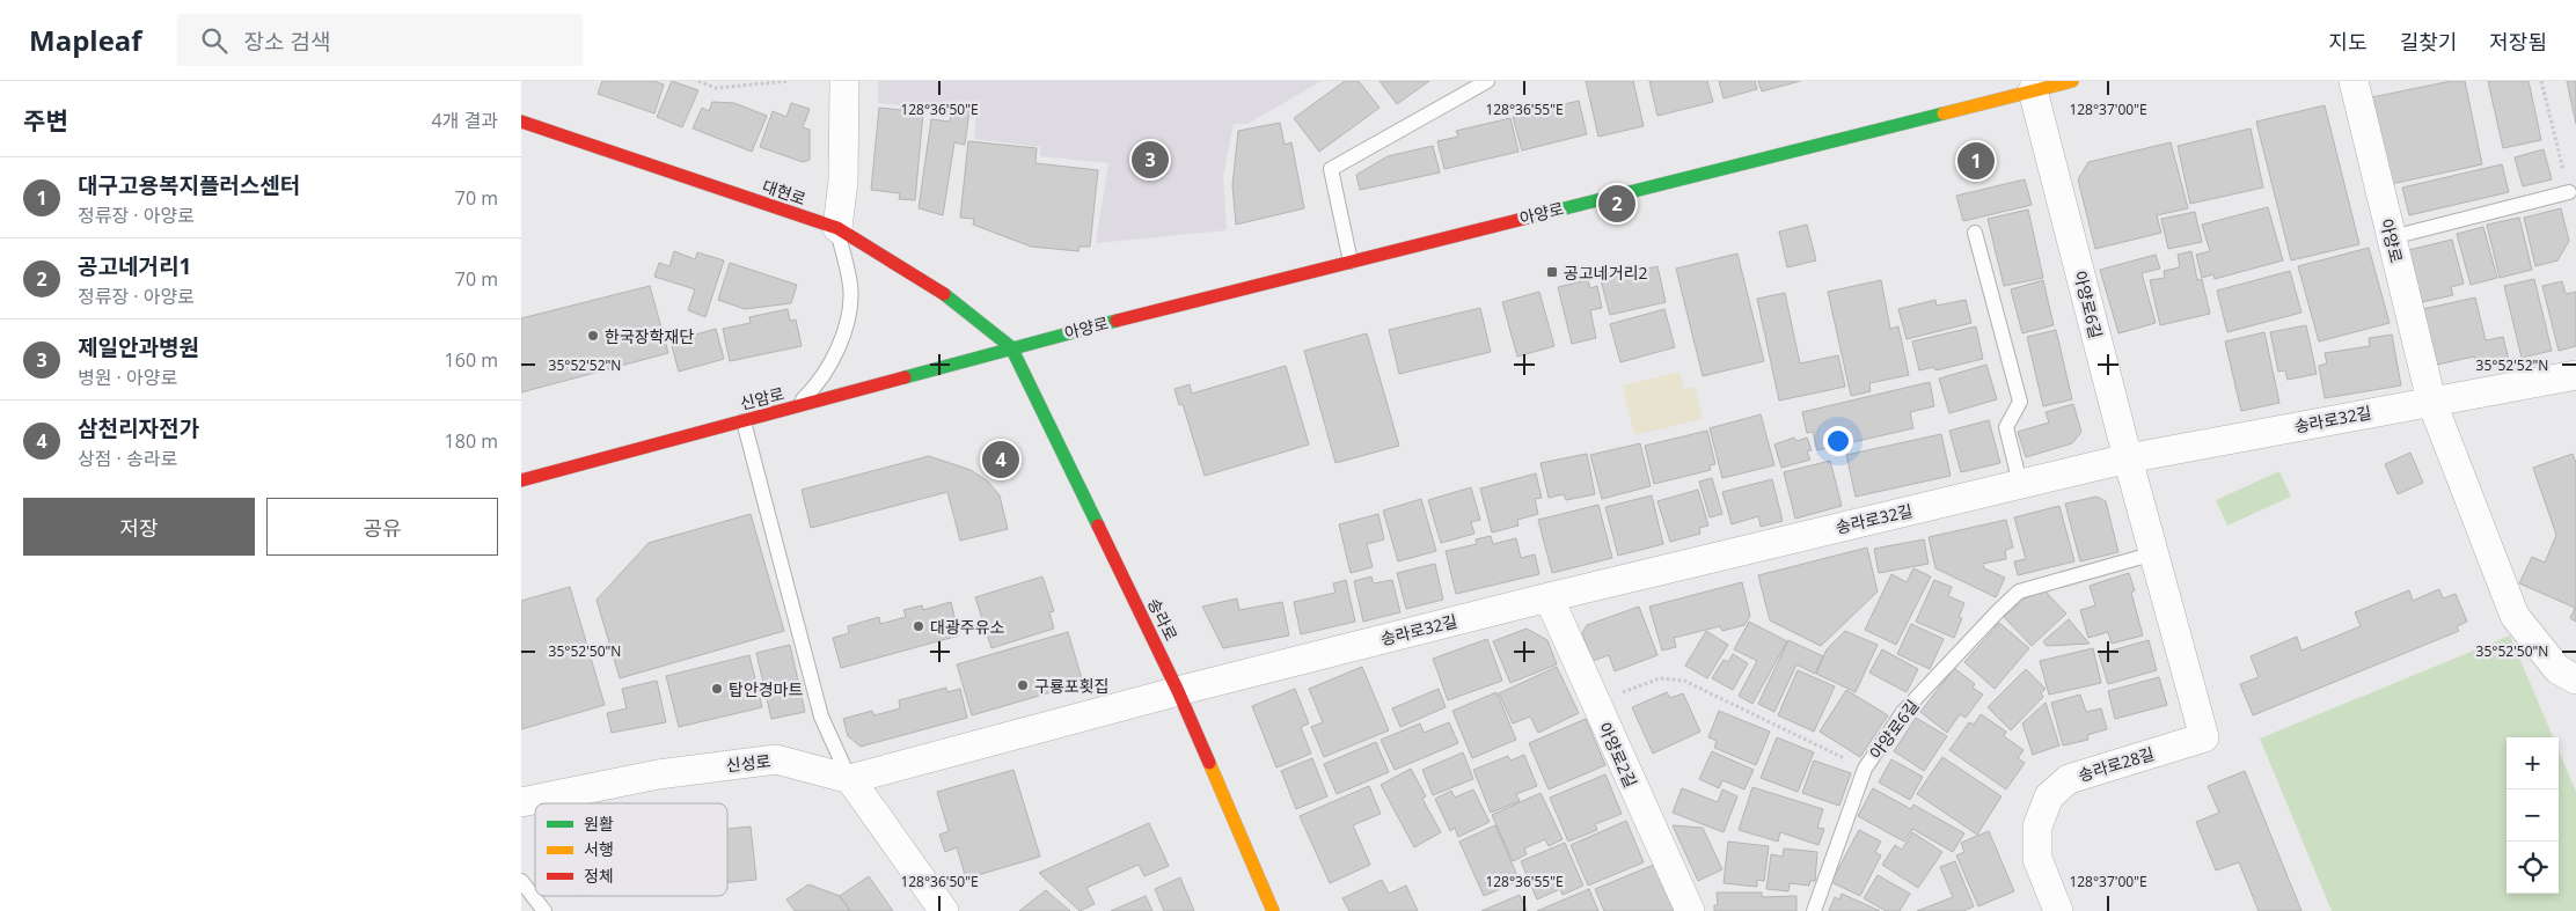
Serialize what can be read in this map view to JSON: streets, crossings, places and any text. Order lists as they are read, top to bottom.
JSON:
{
  "streets": {
    "main road": [
      "대현로",
      "아양로",
      "신암로",
      "송라로"
    ],
    "street": [
      "아양로6길",
      "송라로32길",
      "아양로2길",
      "신성로",
      "송라로28길"
    ]
  },
  "crossings": [
    ["대현로", "아양로"],
    ["대현로", "신암로"],
    ["대현로", "송라로"],
    ["아양로", "아양로6길"],
    ["아양로", "신암로"],
    ["아양로", "송라로32길"],
    ["아양로", "송라로"],
    ["아양로6길", "송라로32길"],
    ["아양로6길", "송라로28길"],
    ["신암로", "송라로"],
    ["송라로32길", "송라로"],
    ["송라로32길", "아양로2길"],
    ["송라로32길", "신성로"]
  ],
  "places": {
    "transit": ["공고네거리2"],
    "other": [
      "한국장학재단",
      "대광주유소",
      "구룡포횟집",
      "탑안경마트"
    ]
  },
  "legend": ["원활", "서행", "정체"],
  "page": {
    "header": "Mapleaf",
    "search": "장소 검색",
    "nav": ["지도", "길찾기", "저장됨"],
    "heading": ["주변", "4개 결과"],
    "pins": [
      "3",
      "1",
      "2",
      "4"
    ],
    "list": [
      {
        "mark": "1",
        "name": "대구고용복지플러스센터",
        "note": "정류장 · 아양로",
        "value": "70 m"
      },
      {
        "mark": "2",
        "name": "공고네거리1",
        "note": "정류장 · 아양로",
        "value": "70 m"
      },
      {
        "mark": "3",
        "name": "제일안과병원",
        "note": "병원 · 아양로",
        "value": "160 m"
      },
      {
        "mark": "4",
        "name": "삼천리자전가",
        "note": "상점 · 송라로",
        "value": "180 m"
      }
    ],
    "buttons": ["저장", "공유"],
    "map_buttons": ["+", "−"]
  },
  "coordinates": [
    "128°36'50\"E",
    "128°36'55\"E",
    "128°37'00\"E",
    "35°52'52\"N",
    "35°52'50\"N"
  ]
}
